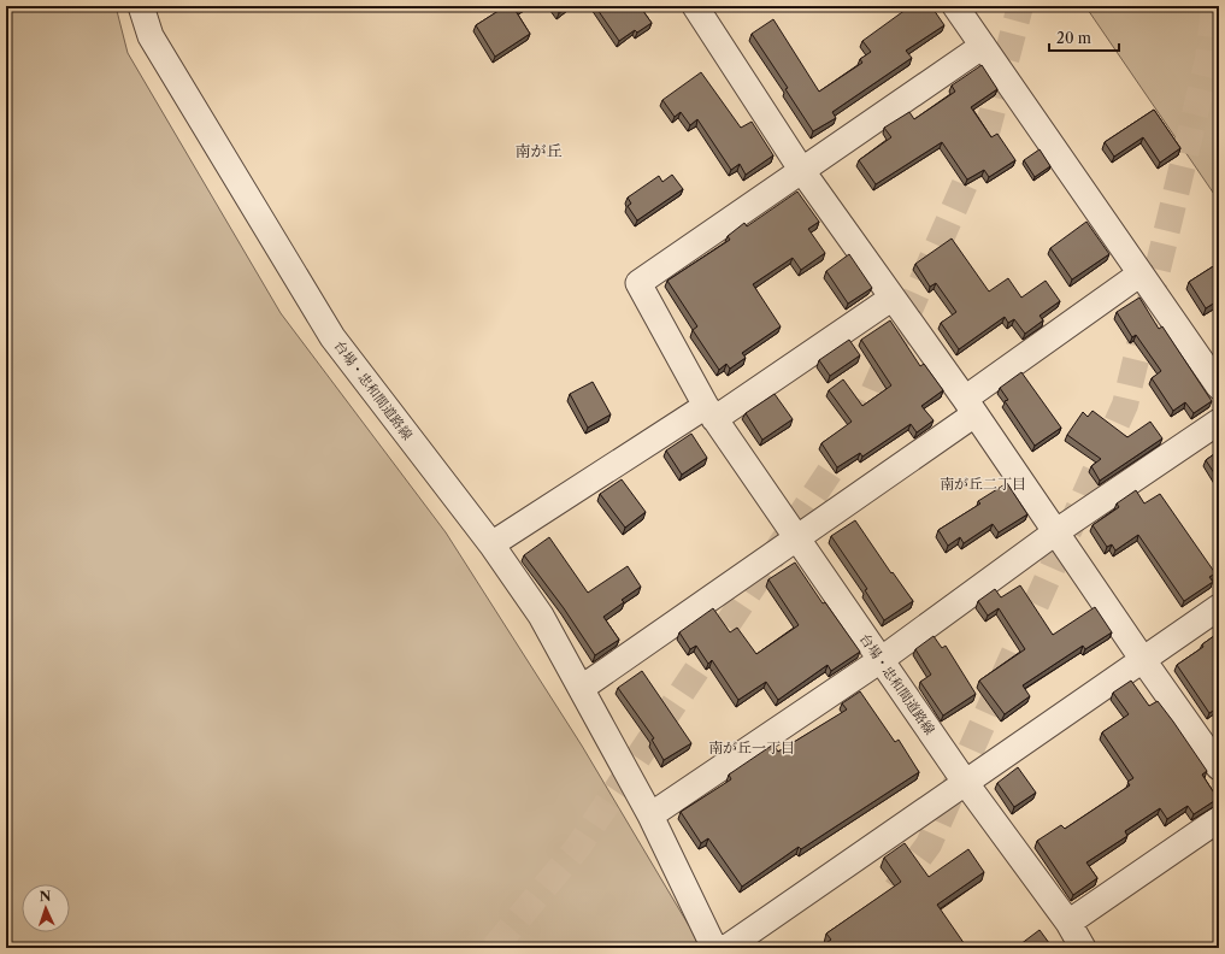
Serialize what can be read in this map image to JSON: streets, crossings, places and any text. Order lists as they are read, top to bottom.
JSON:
{
  "streets": {
    "street": ["台場・忠和間道路線"]
  },
  "districts": ["南が丘", "南が丘二丁目", "南が丘一丁目"],
  "scale_bar": "20 m",
  "north": "top"
}
